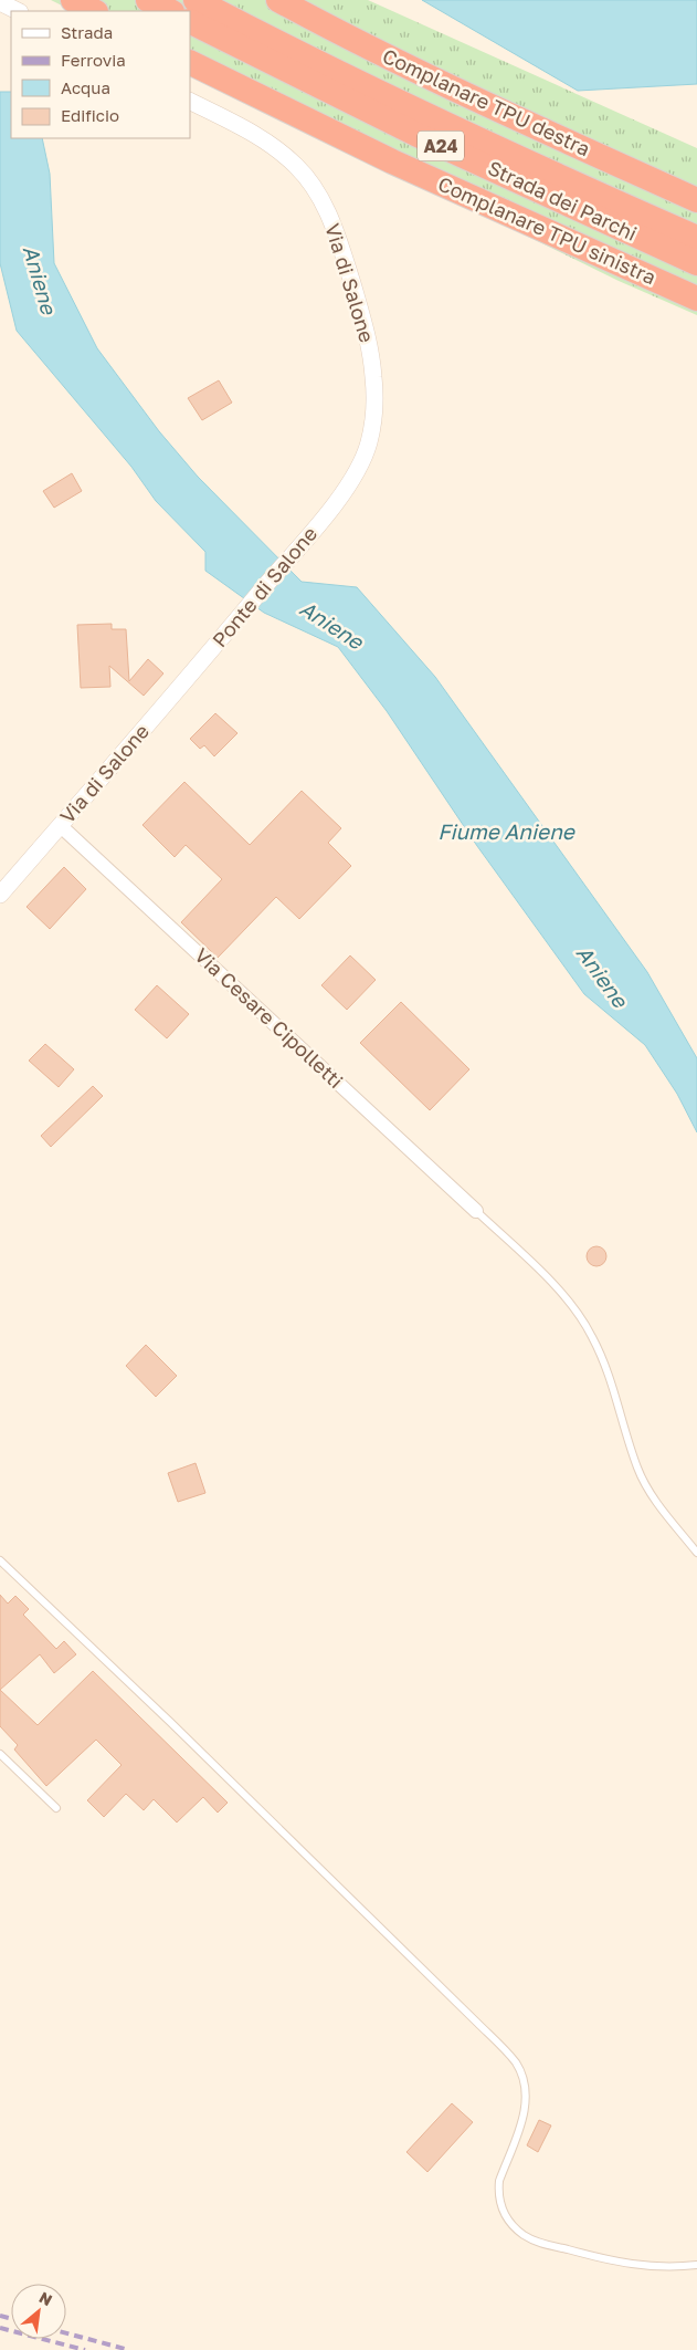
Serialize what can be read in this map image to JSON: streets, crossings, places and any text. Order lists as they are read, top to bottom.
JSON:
{
  "streets": {
    "highway": [
      "Complanare TPU destra",
      "A24",
      "Strada dei Parchi",
      "Complanare TPU sinistra"
    ],
    "street": ["Via di Salone", "Ponte di Salone", "Via Cesare Cipolletti"]
  },
  "crossings": [
    ["Via di Salone", "Ponte di Salone"],
    ["Via di Salone", "Via Cesare Cipolletti"]
  ],
  "water": ["Aniene", "Fiume Aniene"],
  "legend": [
    "Strada",
    "Ferrovia",
    "Acqua",
    "Edificio"
  ],
  "north": "top right"
}
